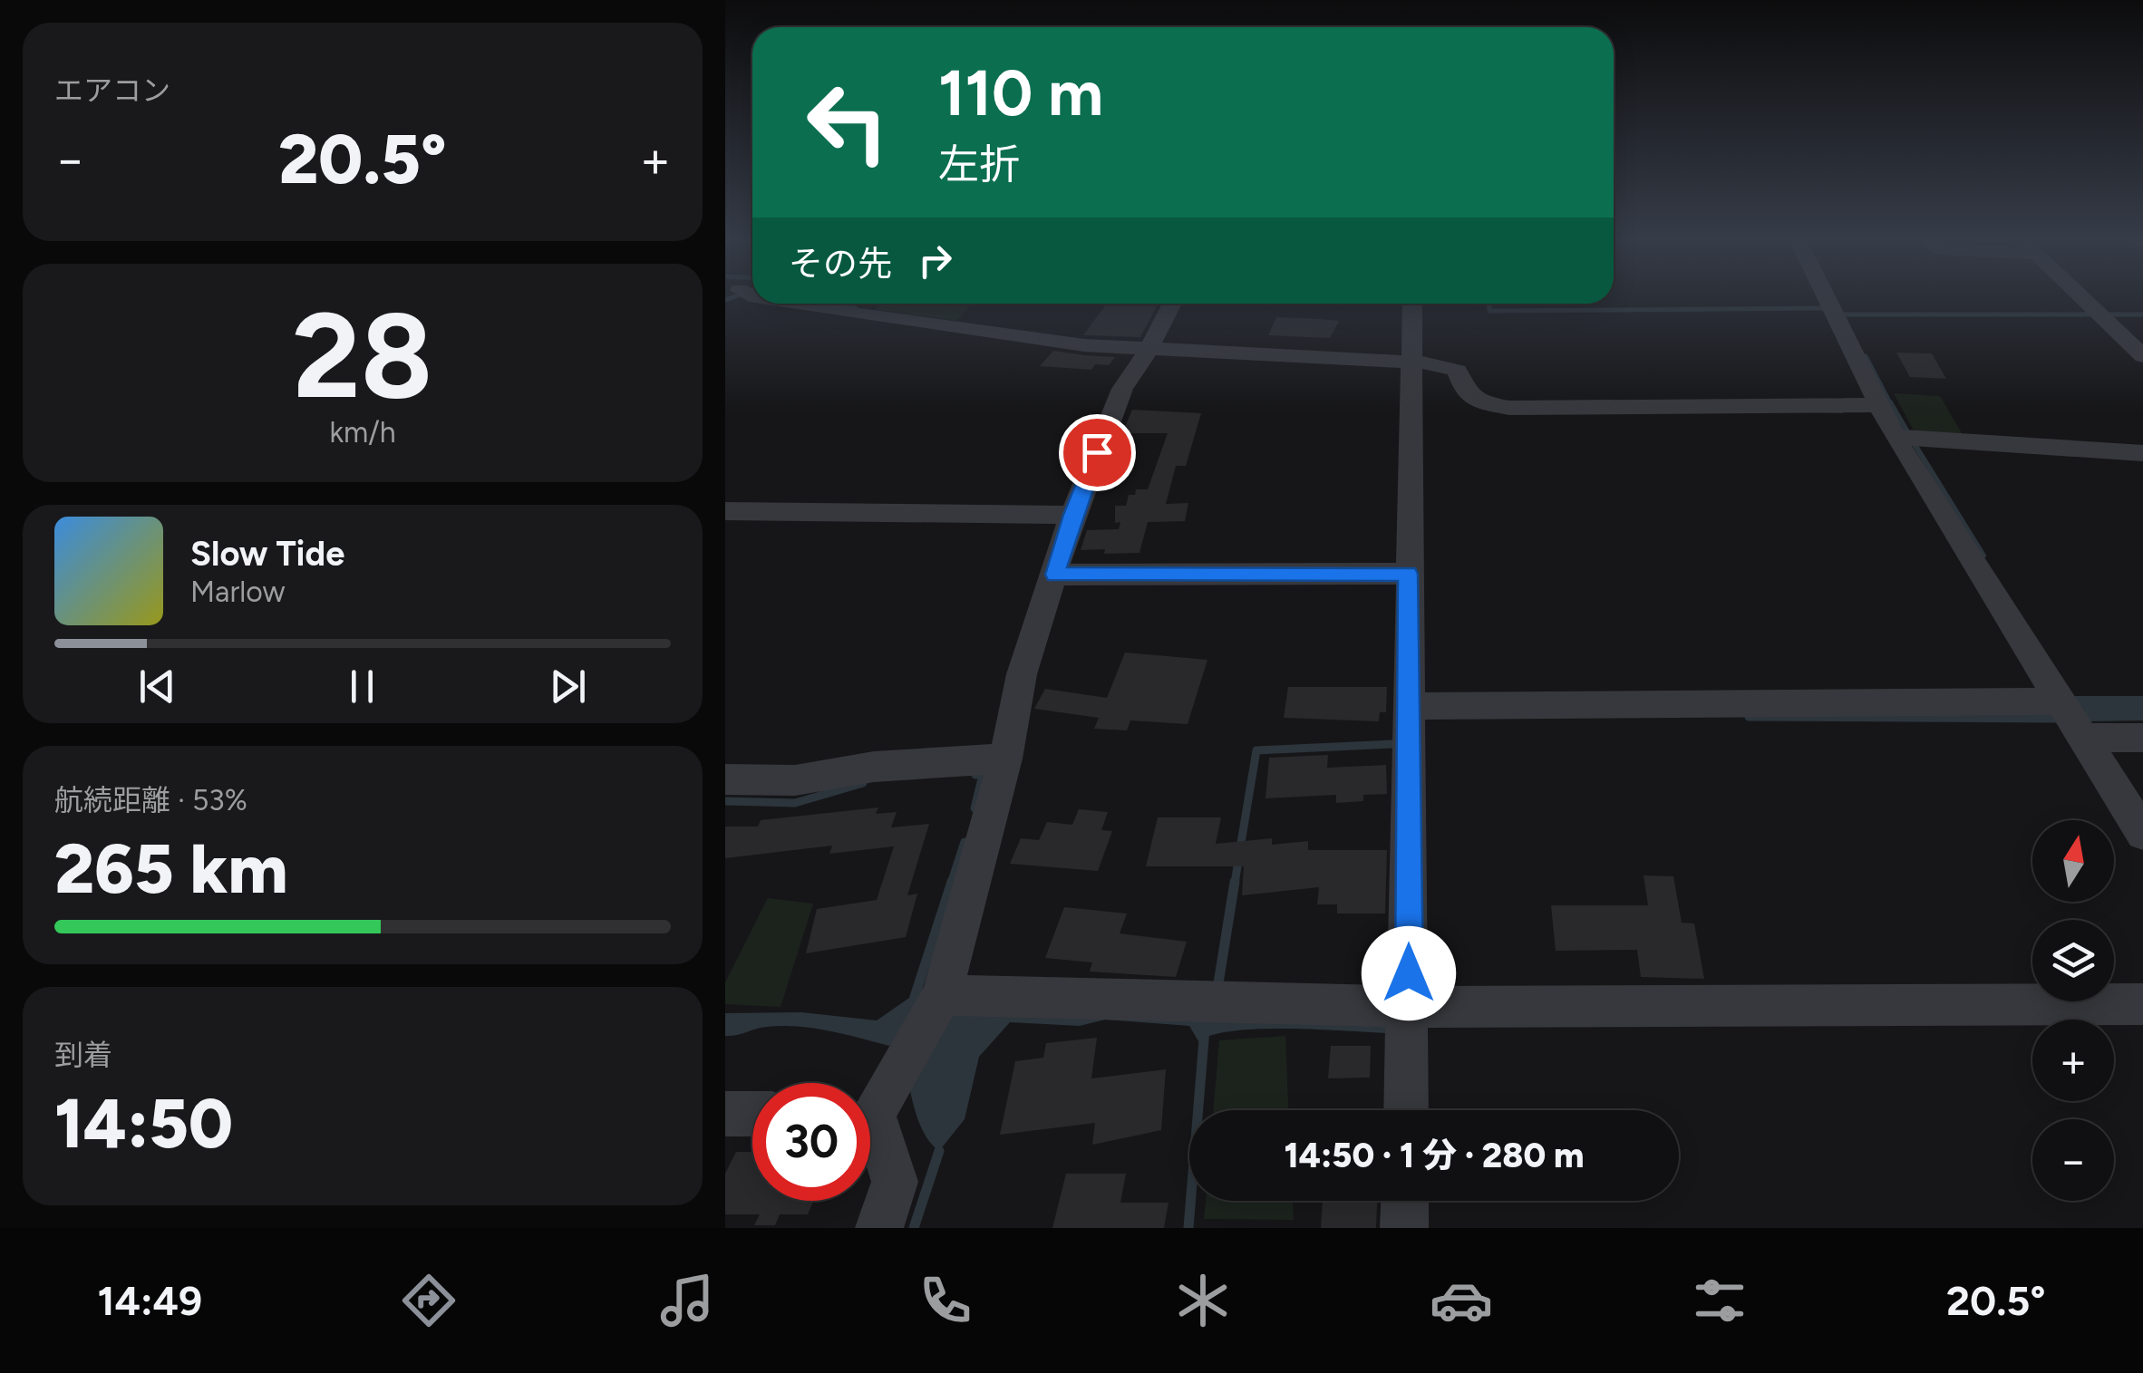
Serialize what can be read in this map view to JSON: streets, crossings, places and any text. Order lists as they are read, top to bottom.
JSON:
{
  "north": "top",
  "page": {
    "tile": [
      "エアコン",
      ["28", "km/h"],
      ["航続距離 · 53%", "265 km"],
      ["到着", "14:50"]
    ],
    "turn": ["110 m", "左折"],
    "heat": ["−", "20.5°", "+"],
    "then": "その先",
    "song": ["Slow Tide", "Marlow"],
    "map_buttons": ["+", "−"],
    "limit": "30",
    "trip": "14:50 · 1 分 · 280 m",
    "tabs": ["14:49", "20.5°"]
  }
}
